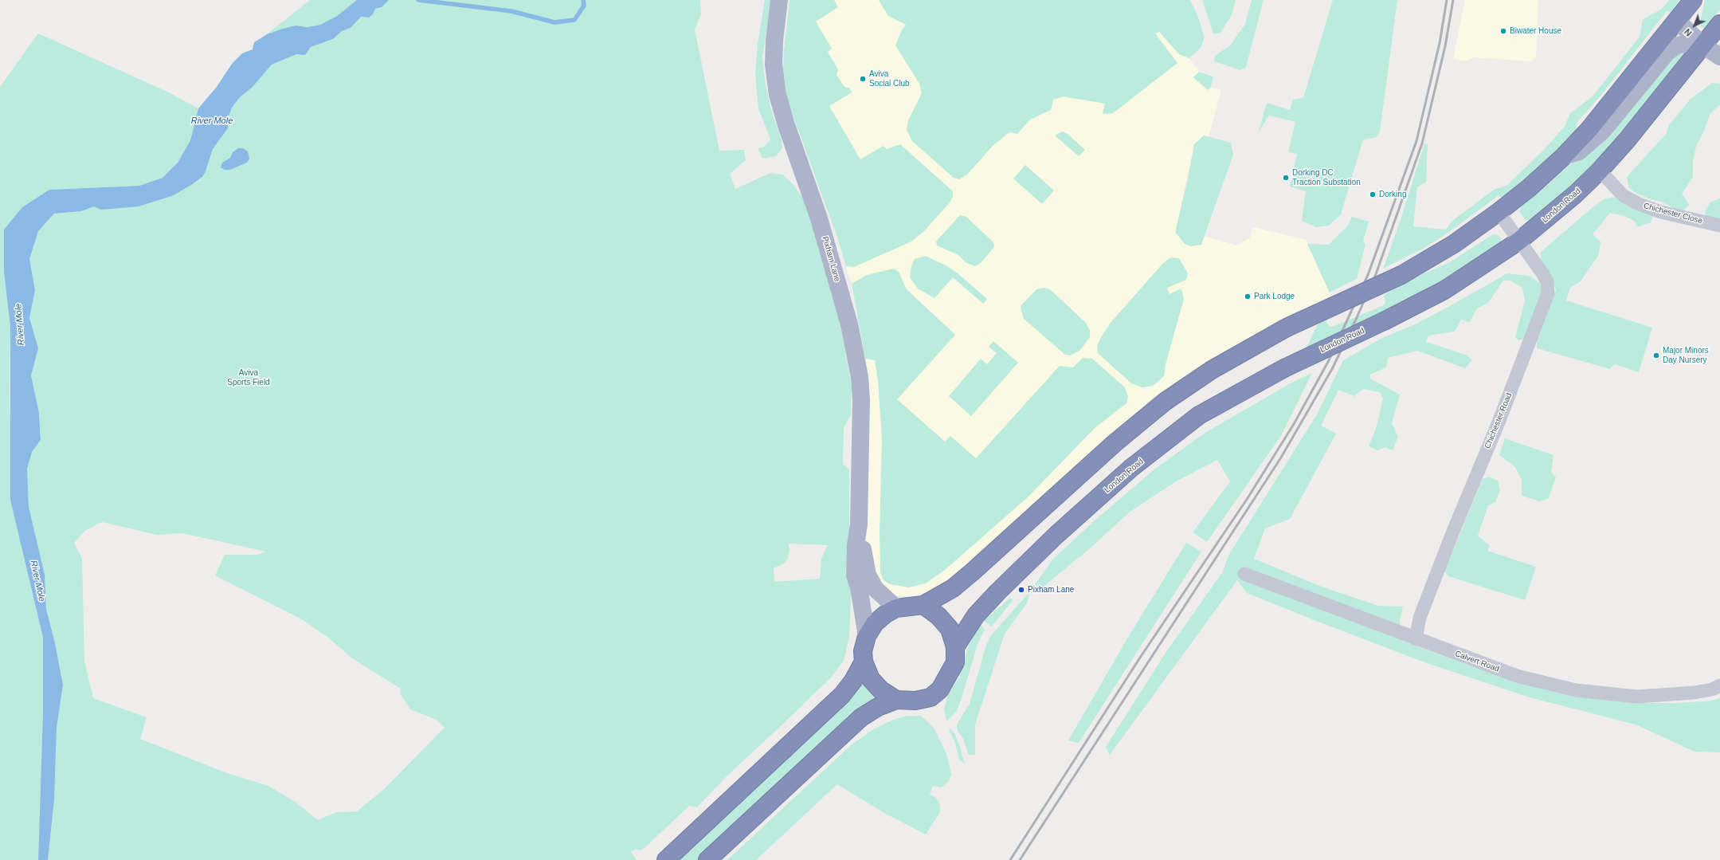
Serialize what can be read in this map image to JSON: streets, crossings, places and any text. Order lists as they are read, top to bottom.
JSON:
{
  "streets": {
    "highway": ["London Road"],
    "main road": ["Pixham Lane"],
    "street": ["Chichester Close", "Chichester Road", "Calvert Road"]
  },
  "crossings": [
    ["London Road", "Chichester Close"],
    ["London Road", "Pixham Lane"],
    ["London Road", "Chichester Road"],
    ["Chichester Road", "Calvert Road"]
  ],
  "water": ["River Mole"],
  "parks": ["Aviva Sports Field"],
  "places": [
    "Biwater House",
    "Aviva Social Club",
    "Dorking DC Traction Substation",
    "Dorking",
    "Park Lodge",
    "Major Minors Day Nursery",
    "Pixham Lane"
  ],
  "north": "bottom left"
}
